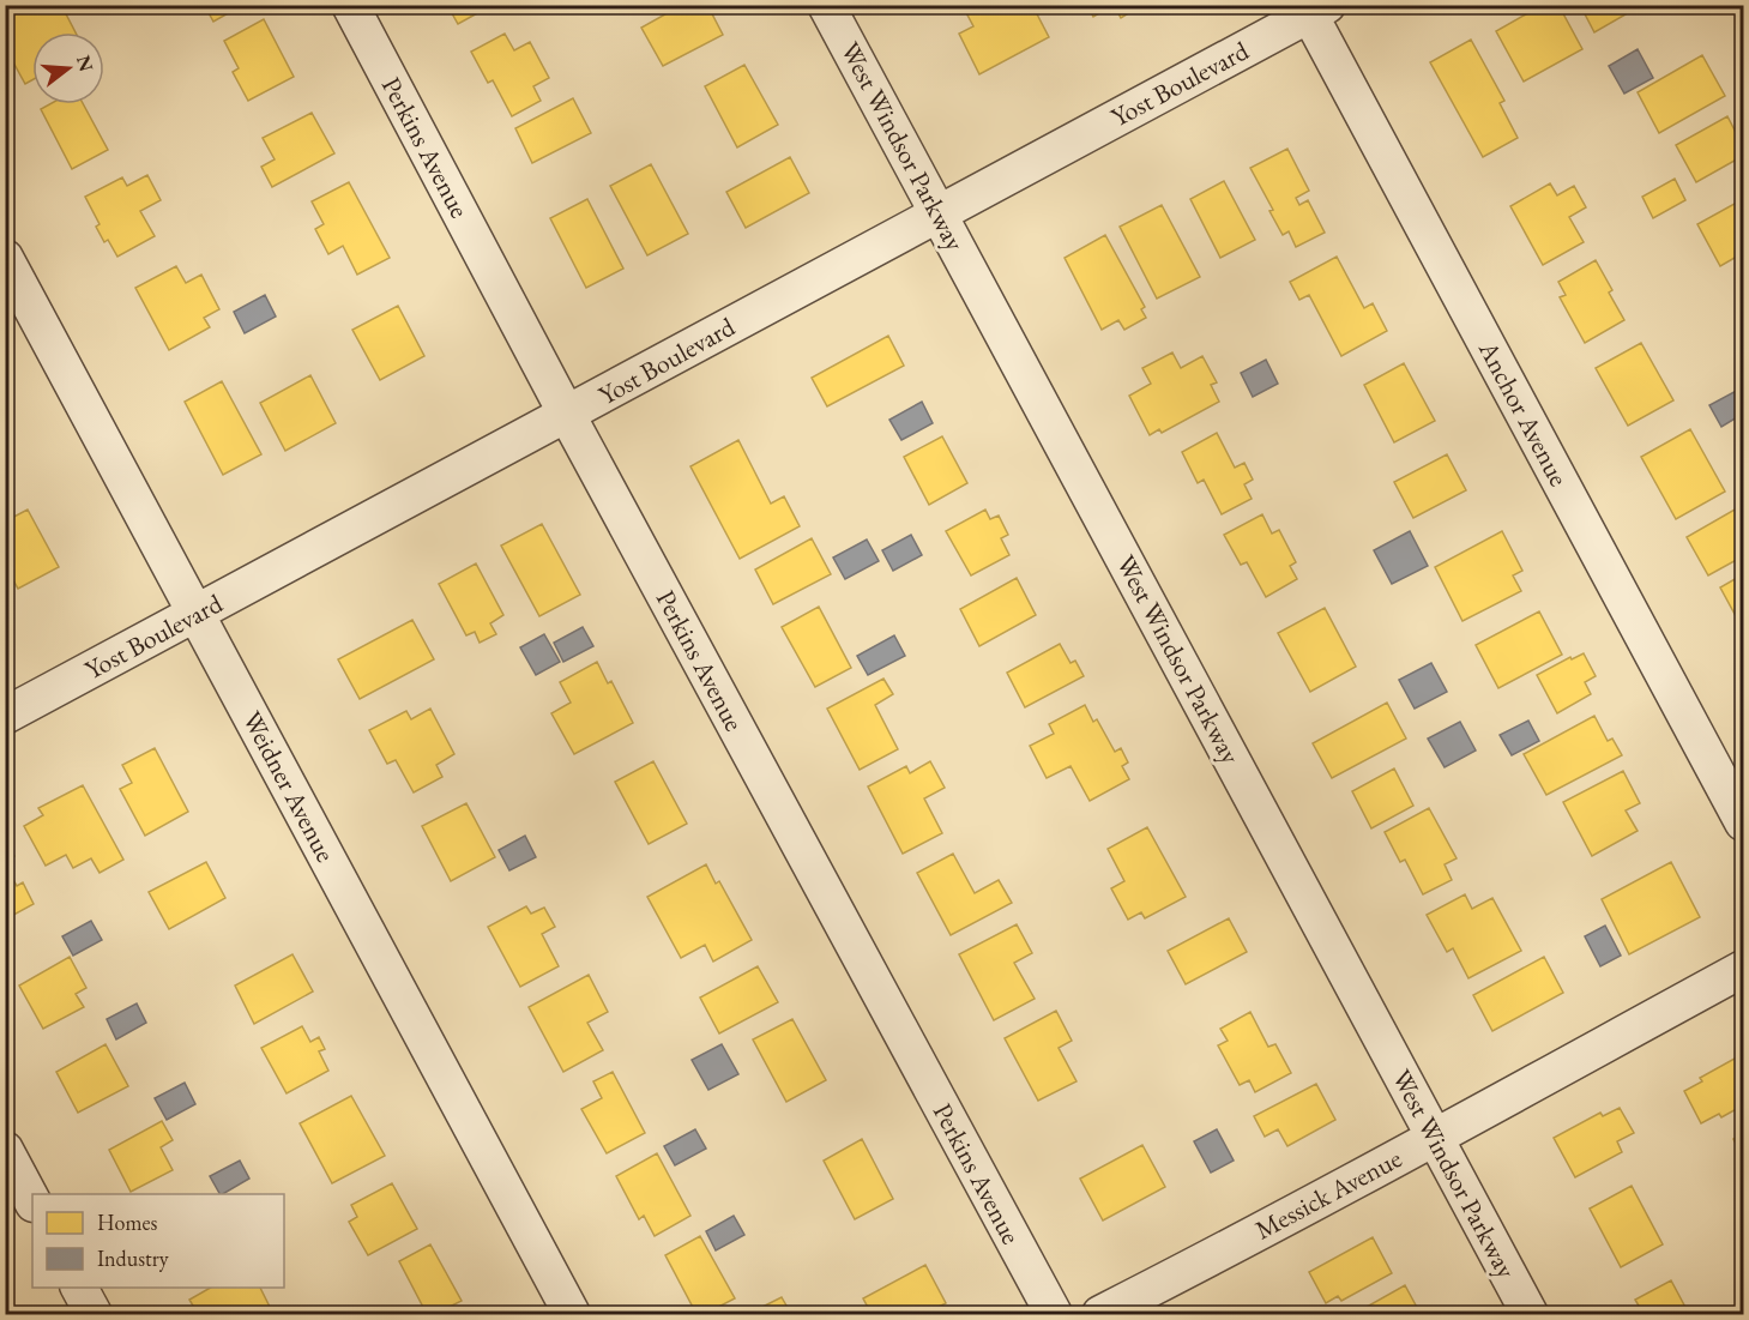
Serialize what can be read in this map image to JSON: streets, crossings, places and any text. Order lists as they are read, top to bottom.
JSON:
{
  "streets": {
    "street": [
      "Yost Boulevard",
      "West Windsor Parkway",
      "Perkins Avenue",
      "Anchor Avenue",
      "Weidner Avenue",
      "Messick Avenue"
    ]
  },
  "crossings": [
    ["Yost Boulevard", "West Windsor Parkway"],
    ["Yost Boulevard", "Perkins Avenue"],
    ["Yost Boulevard", "Anchor Avenue"],
    ["Yost Boulevard", "Weidner Avenue"],
    ["West Windsor Parkway", "Messick Avenue"]
  ],
  "legend": ["Homes", "Industry"],
  "north": "right"
}
